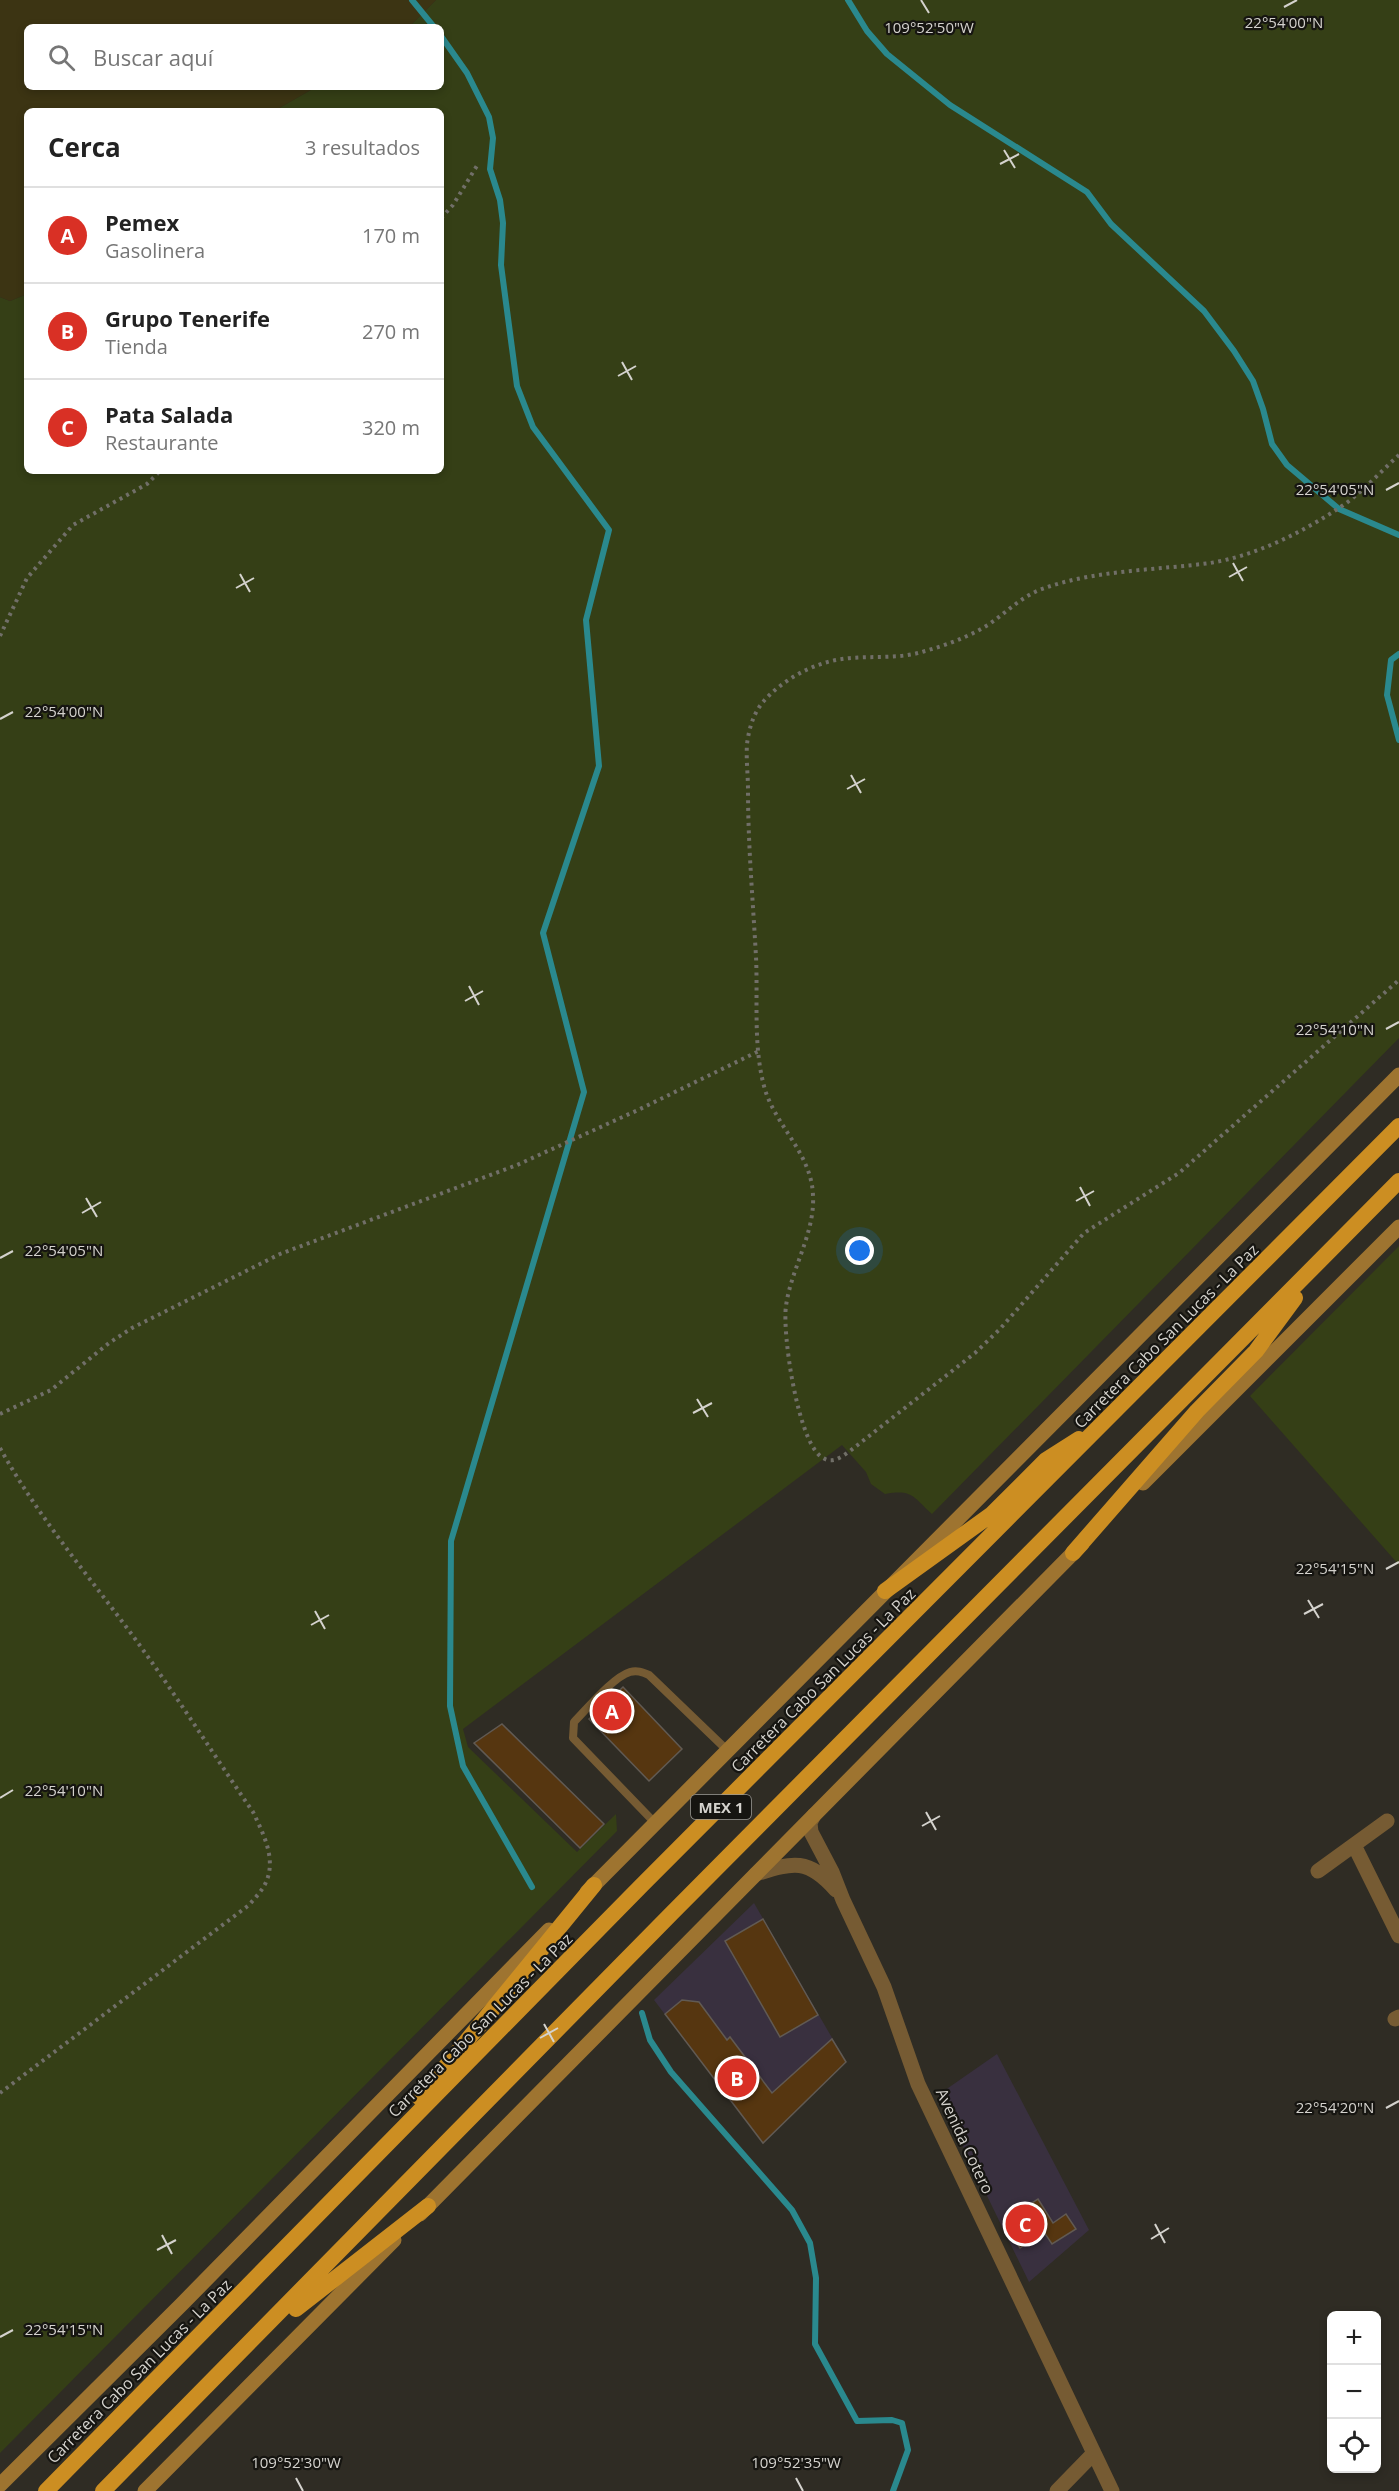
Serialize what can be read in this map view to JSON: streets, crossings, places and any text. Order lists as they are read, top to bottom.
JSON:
{
  "streets": {
    "highway": ["Carretera Cabo San Lucas - La Paz", "MEX 1"],
    "street": ["Avenida Cotero"]
  },
  "page": {
    "search": "Buscar aquí",
    "heading": ["Cerca", "3 resultados"],
    "list": [
      {
        "mark": "A",
        "name": "Pemex",
        "note": "Gasolinera",
        "value": "170 m"
      },
      {
        "mark": "B",
        "name": "Grupo Tenerife",
        "note": "Tienda",
        "value": "270 m"
      },
      {
        "mark": "C",
        "name": "Pata Salada",
        "note": "Restaurante",
        "value": "320 m"
      }
    ],
    "pins": ["A", "B", "C"],
    "map_buttons": ["+", "−"]
  },
  "coordinates": [
    "22°54'00\"N",
    "109°52'50\"W",
    "22°54'05\"N",
    "22°54'10\"N",
    "22°54'15\"N",
    "22°54'20\"N",
    "109°52'30\"W",
    "109°52'35\"W"
  ]
}
